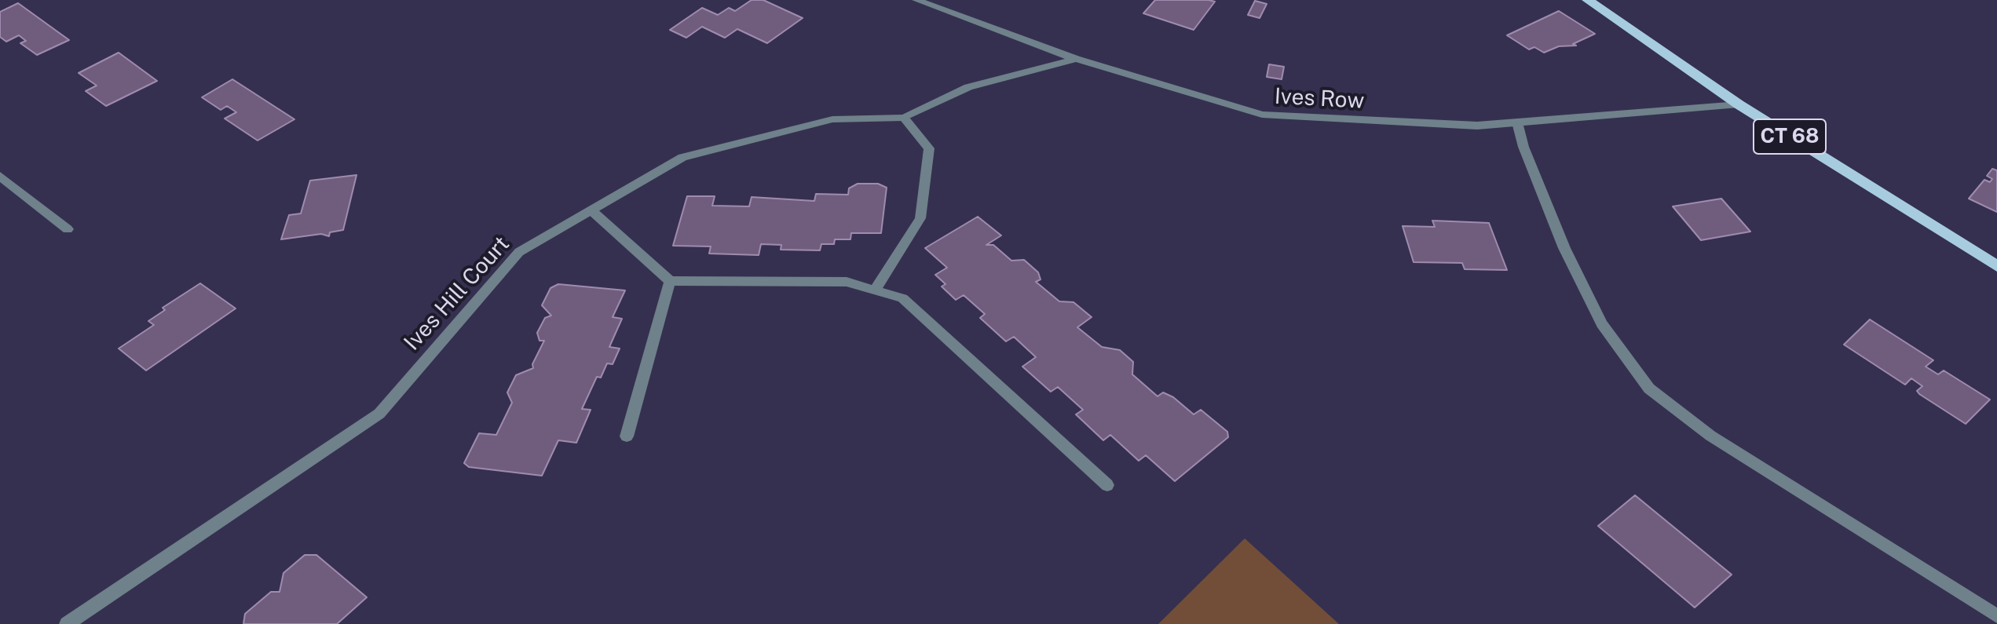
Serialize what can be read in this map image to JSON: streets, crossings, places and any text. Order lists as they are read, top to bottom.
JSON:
{
  "streets": {
    "main road": ["CT 68"],
    "street": ["Ives Row", "Ives Hill Court"]
  },
  "crossings": [
    ["Ives Row", "CT 68"],
    ["Ives Row", "Ives Hill Court"]
  ]
}
